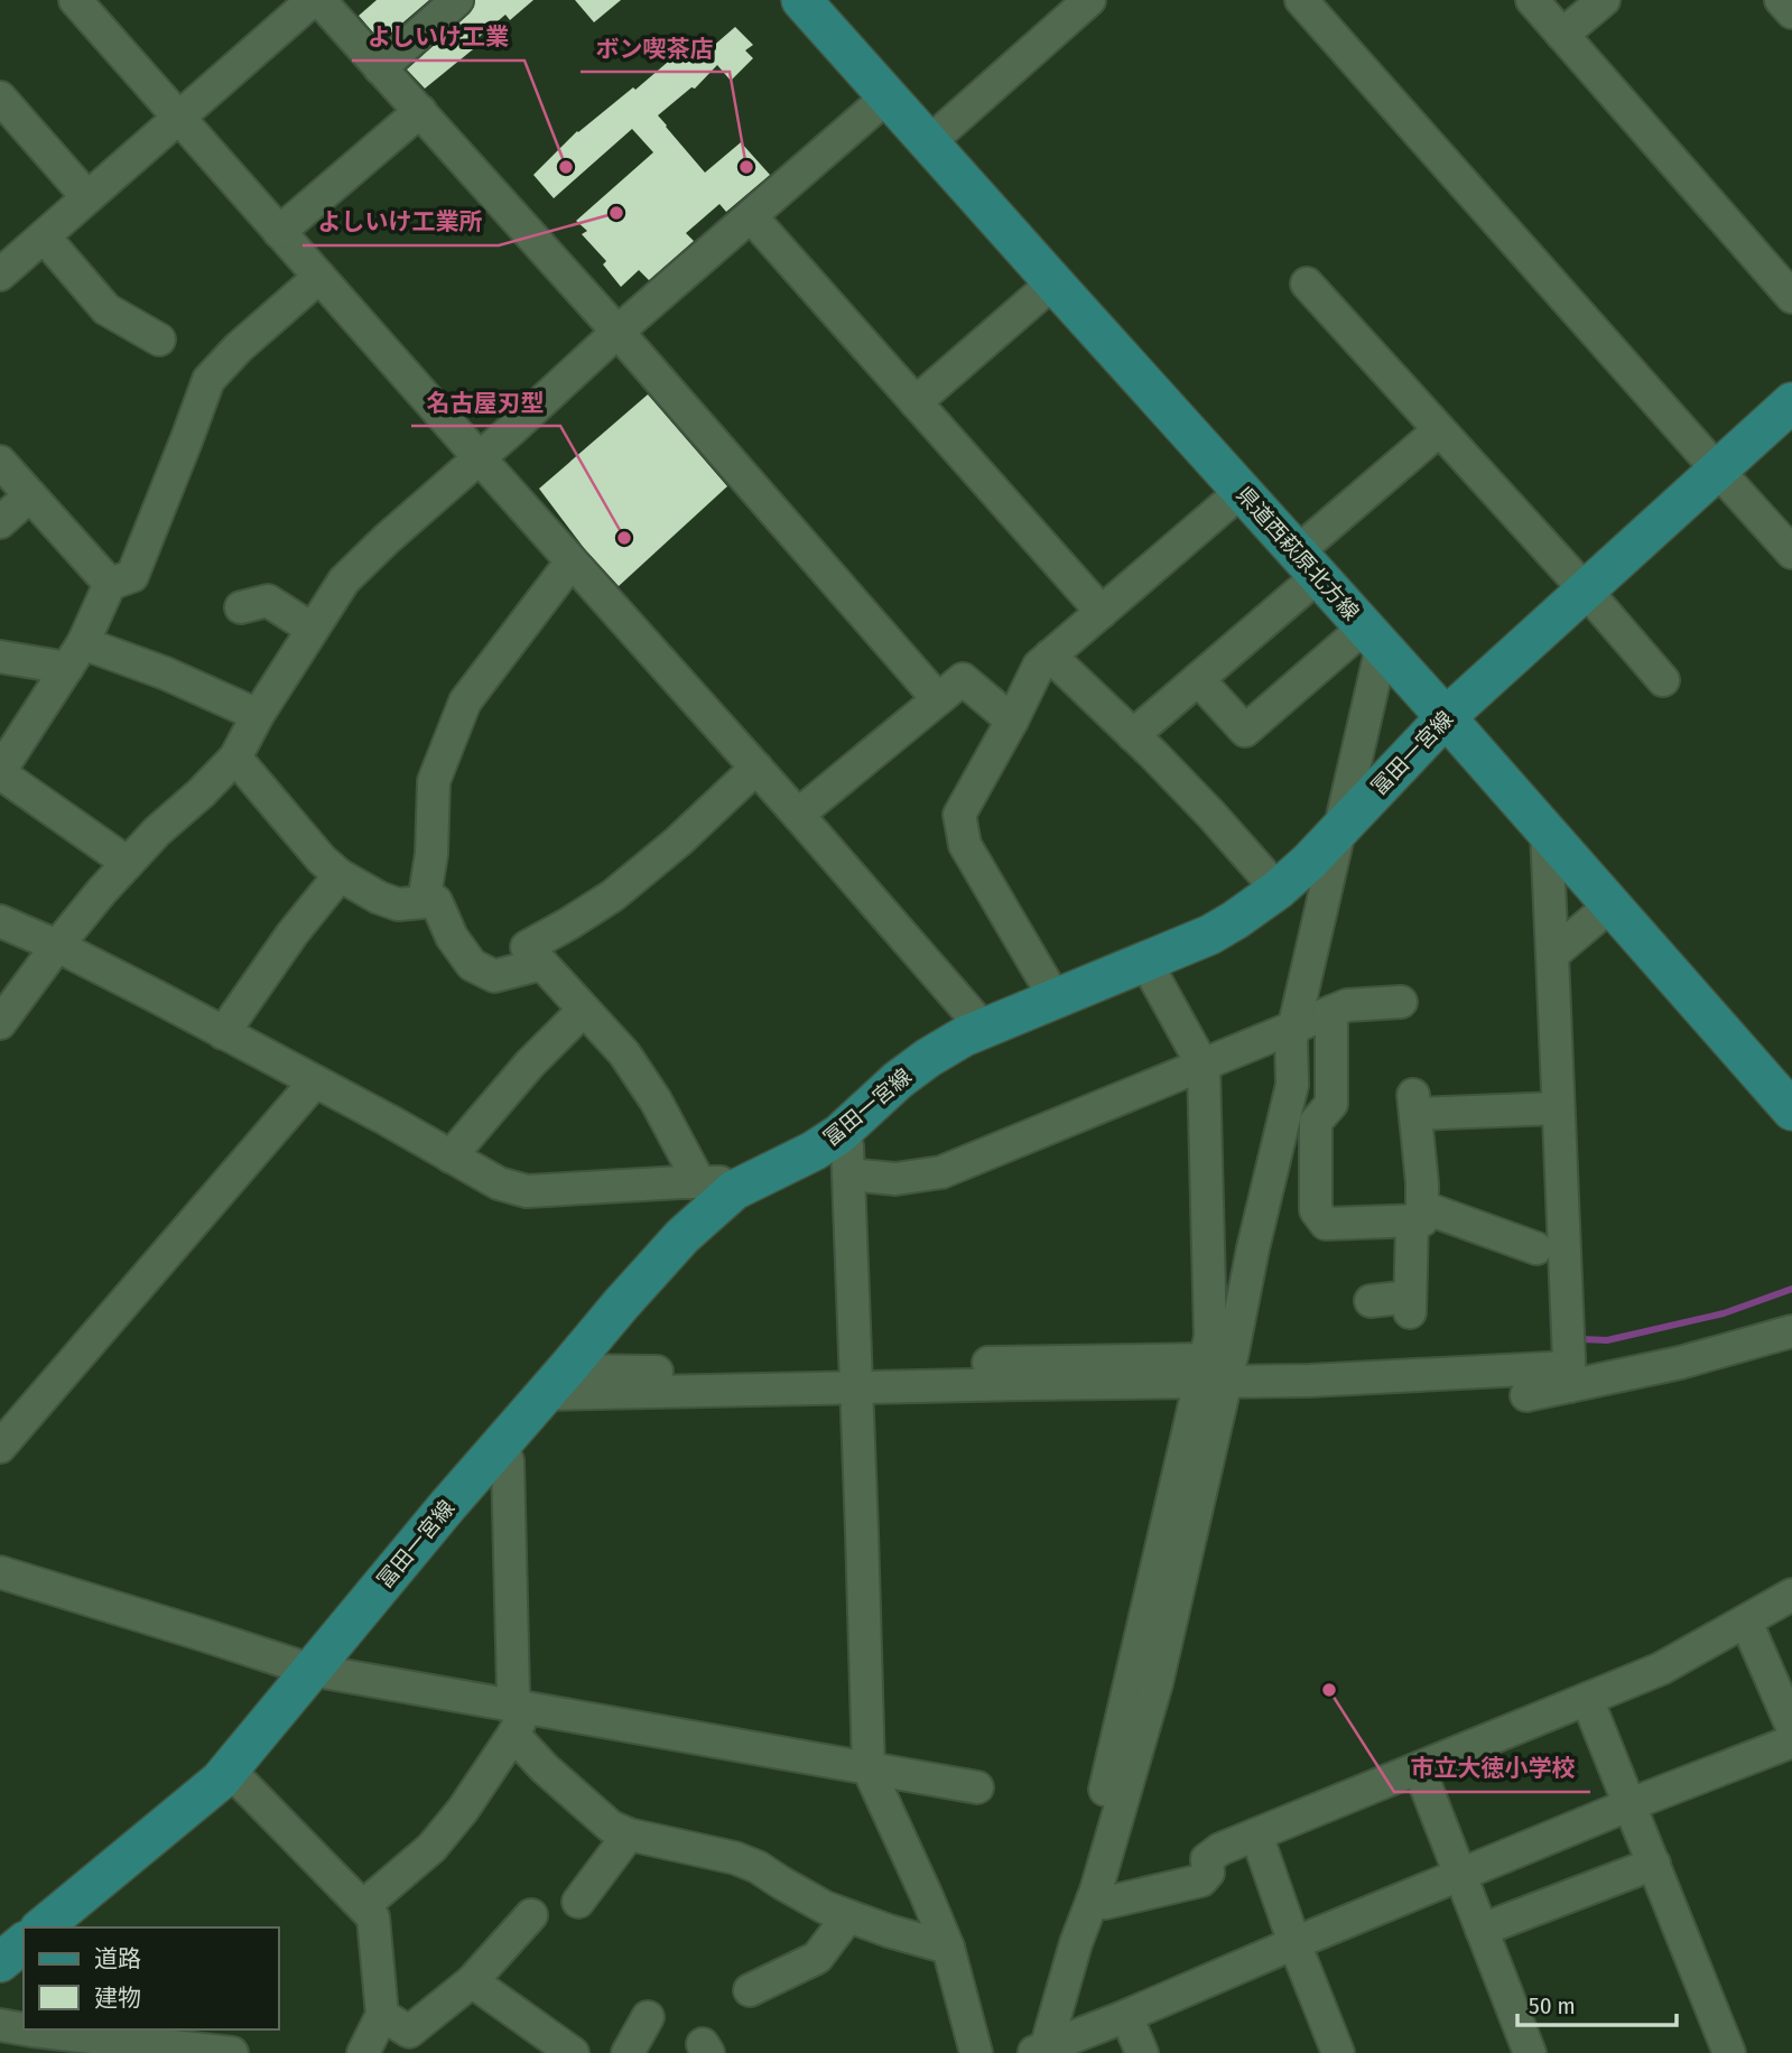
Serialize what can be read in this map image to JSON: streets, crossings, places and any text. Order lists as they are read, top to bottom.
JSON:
{
  "streets": {
    "main road": ["県道西萩原北方線", "冨田一宮線"]
  },
  "crossings": [
    ["県道西萩原北方線", "冨田一宮線"]
  ],
  "places": [
    "よしいけ工業",
    "ボン喫茶店",
    "よしいけ工業所",
    "名古屋刃型",
    "市立大徳小学校"
  ],
  "legend": ["道路", "建物"],
  "scale_bar": "50 m"
}
